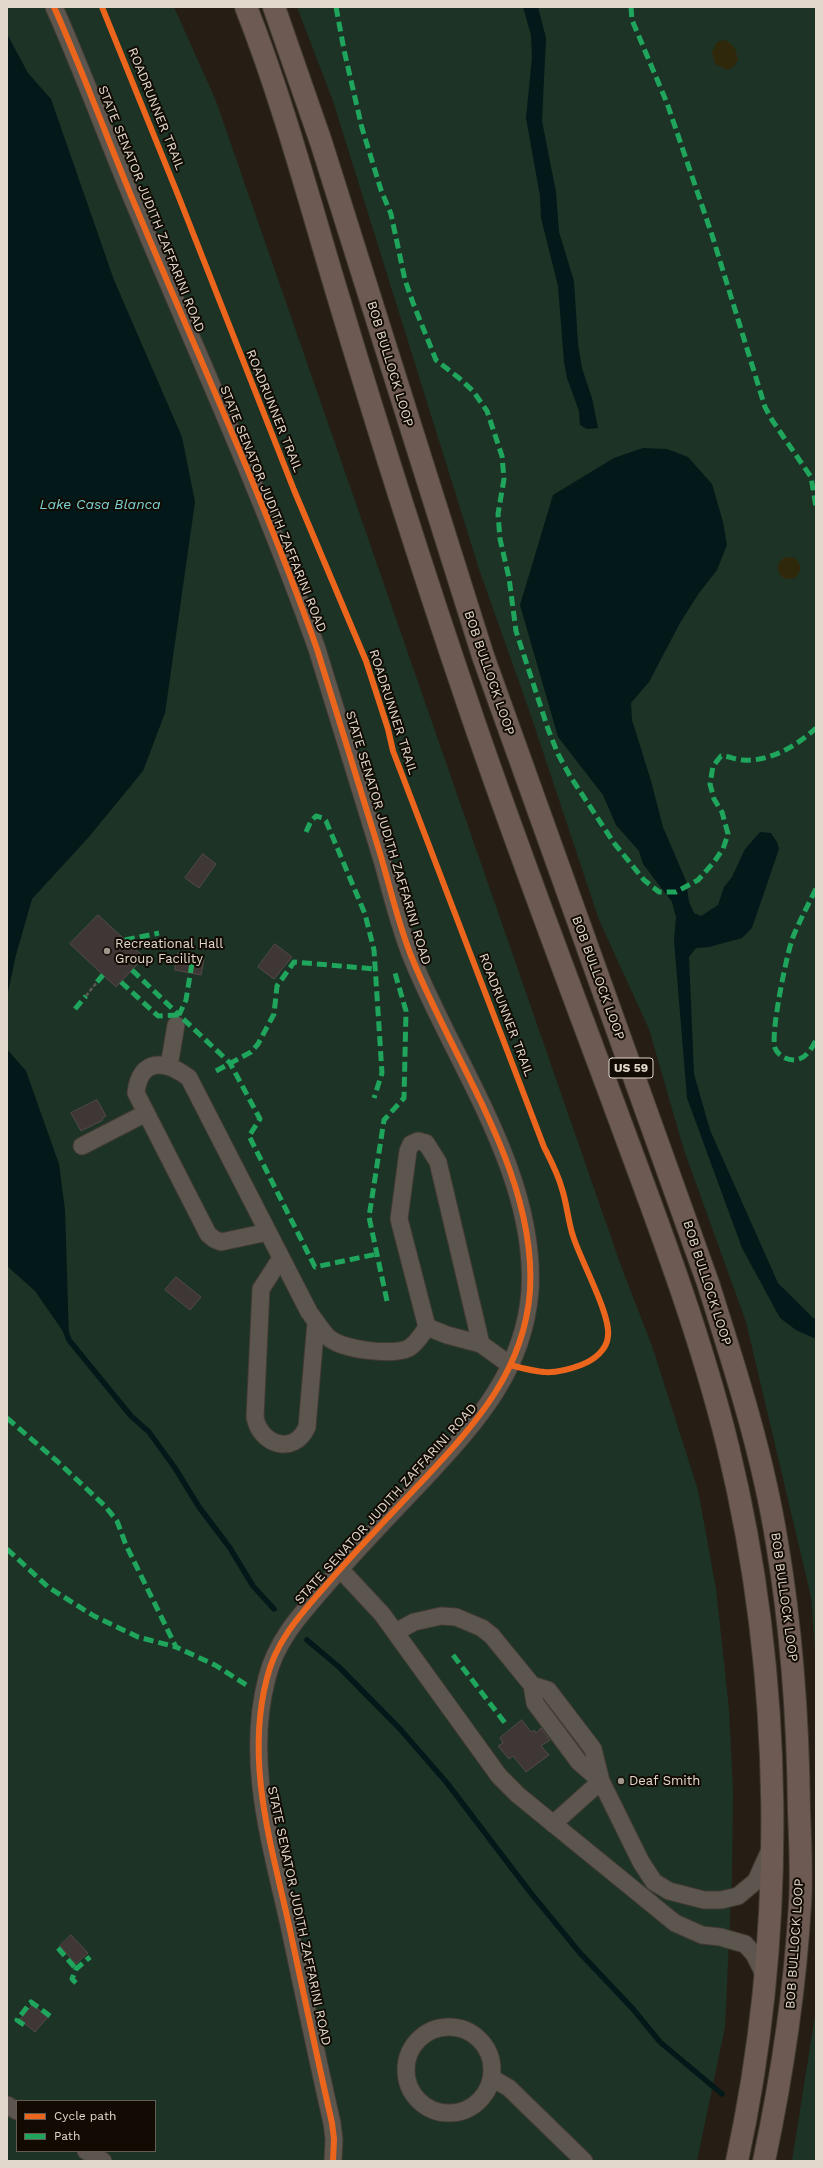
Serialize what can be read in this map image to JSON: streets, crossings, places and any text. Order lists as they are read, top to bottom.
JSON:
{
  "streets": {
    "highway": ["BOB BULLOCK LOOP", "US 59"],
    "street": ["STATE SENATOR JUDITH ZAFFARINI ROAD"],
    "cycle path": ["ROADRUNNER TRAIL"]
  },
  "crossings": [
    ["STATE SENATOR JUDITH ZAFFARINI ROAD", "BOB BULLOCK LOOP"]
  ],
  "water": ["Lake Casa Blanca"],
  "places": ["Recreational Hall Group Facility", "Deaf Smith"],
  "legend": ["Cycle path", "Path"]
}
